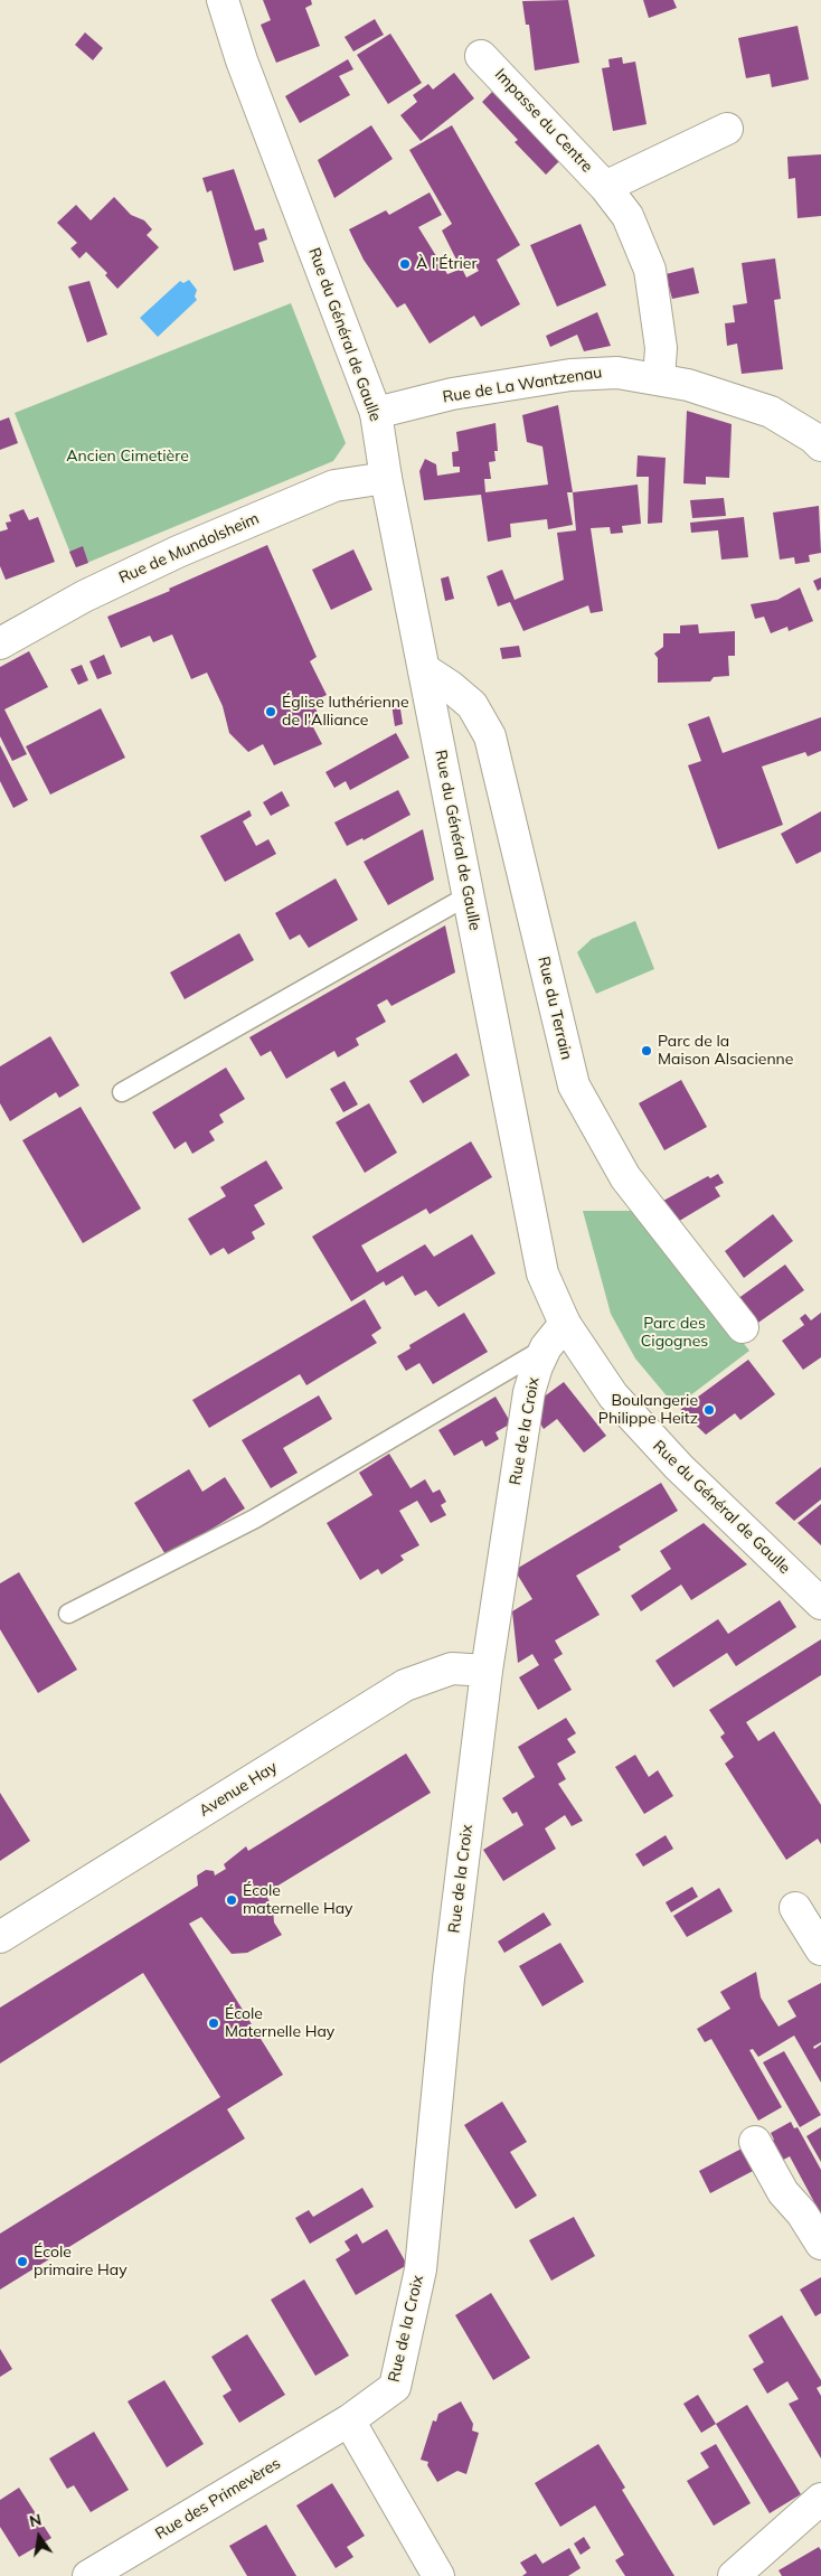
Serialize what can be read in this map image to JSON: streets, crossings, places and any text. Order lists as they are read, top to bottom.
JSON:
{
  "streets": {
    "street": [
      "Impasse du Centre",
      "Rue du Général de Gaulle",
      "Rue de La Wantzenau",
      "Rue de Mundolsheim",
      "Rue du Terrain",
      "Rue de la Croix",
      "Avenue Hay",
      "Rue des Primevères"
    ]
  },
  "crossings": [
    ["Impasse du Centre", "Rue de La Wantzenau"],
    ["Rue du Général de Gaulle", "Rue de La Wantzenau"],
    ["Rue du Général de Gaulle", "Rue de Mundolsheim"],
    ["Rue du Général de Gaulle", "Rue du Terrain"],
    ["Rue du Général de Gaulle", "Rue de la Croix"],
    ["Rue de la Croix", "Avenue Hay"],
    ["Rue de la Croix", "Rue des Primevères"]
  ],
  "parks": ["Ancien Cimetière", "Parc des Cigognes"],
  "places": [
    "À l'Étrier",
    "Église luthérienne de l'Alliance",
    "Parc de la Maison Alsacienne",
    "Boulangerie Philippe Heitz",
    "École maternelle Hay",
    "École Maternelle Hay",
    "École primaire Hay"
  ],
  "north": "top"
}
